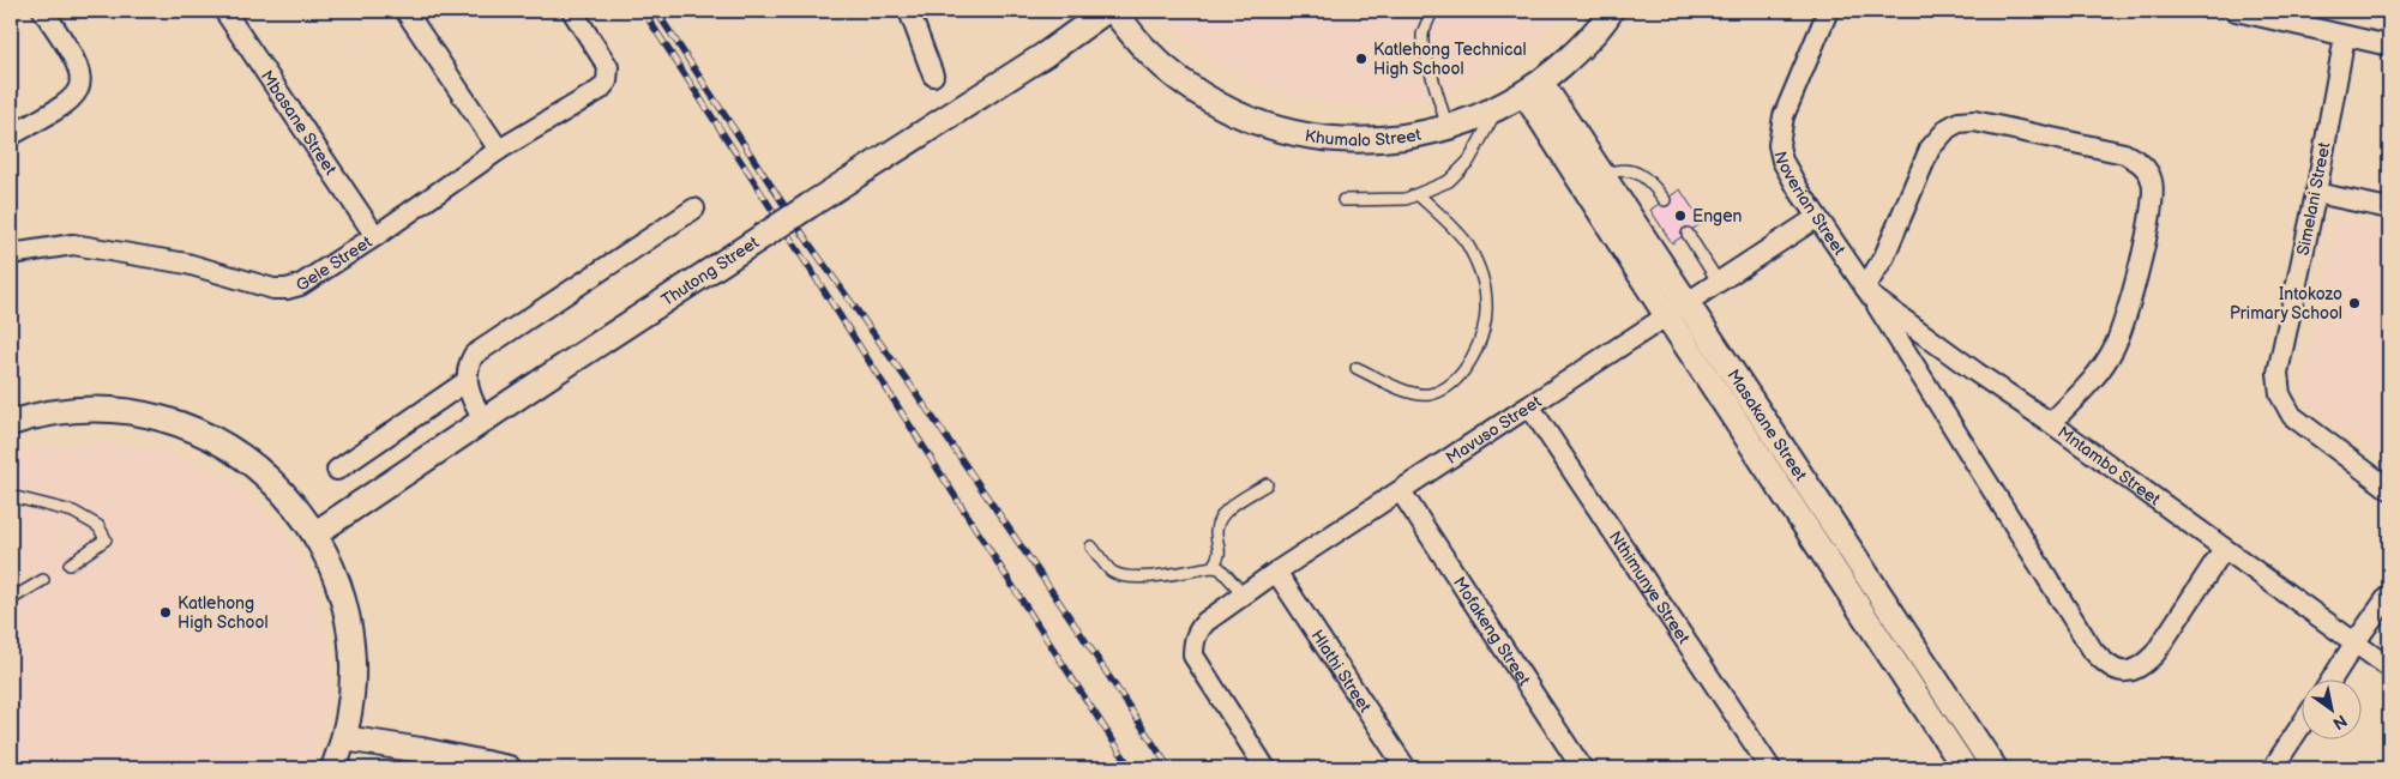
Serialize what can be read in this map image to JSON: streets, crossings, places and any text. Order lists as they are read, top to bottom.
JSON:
{
  "streets": {
    "street": [
      "Mbasane Street",
      "Khumalo Street",
      "Simelani Street",
      "Noverian Street",
      "Gele Street",
      "Thutong Street",
      "Masakane Street",
      "Mavuso Street",
      "Mntambo Street",
      "Nthimunye Street",
      "Mofakeng Street",
      "Hlathi Street"
    ]
  },
  "crossings": [
    ["Mbasane Street", "Gele Street"],
    ["Khumalo Street", "Masakane Street"],
    ["Noverian Street", "Mavuso Street"],
    ["Noverian Street", "Mntambo Street"],
    ["Masakane Street", "Mavuso Street"],
    ["Mavuso Street", "Nthimunye Street"],
    ["Mavuso Street", "Mofakeng Street"],
    ["Mavuso Street", "Hlathi Street"]
  ],
  "places": [
    "Katlehong Technical High School",
    "Engen",
    "Intokozo Primary School",
    "Katlehong High School"
  ],
  "north": "bottom right"
}
